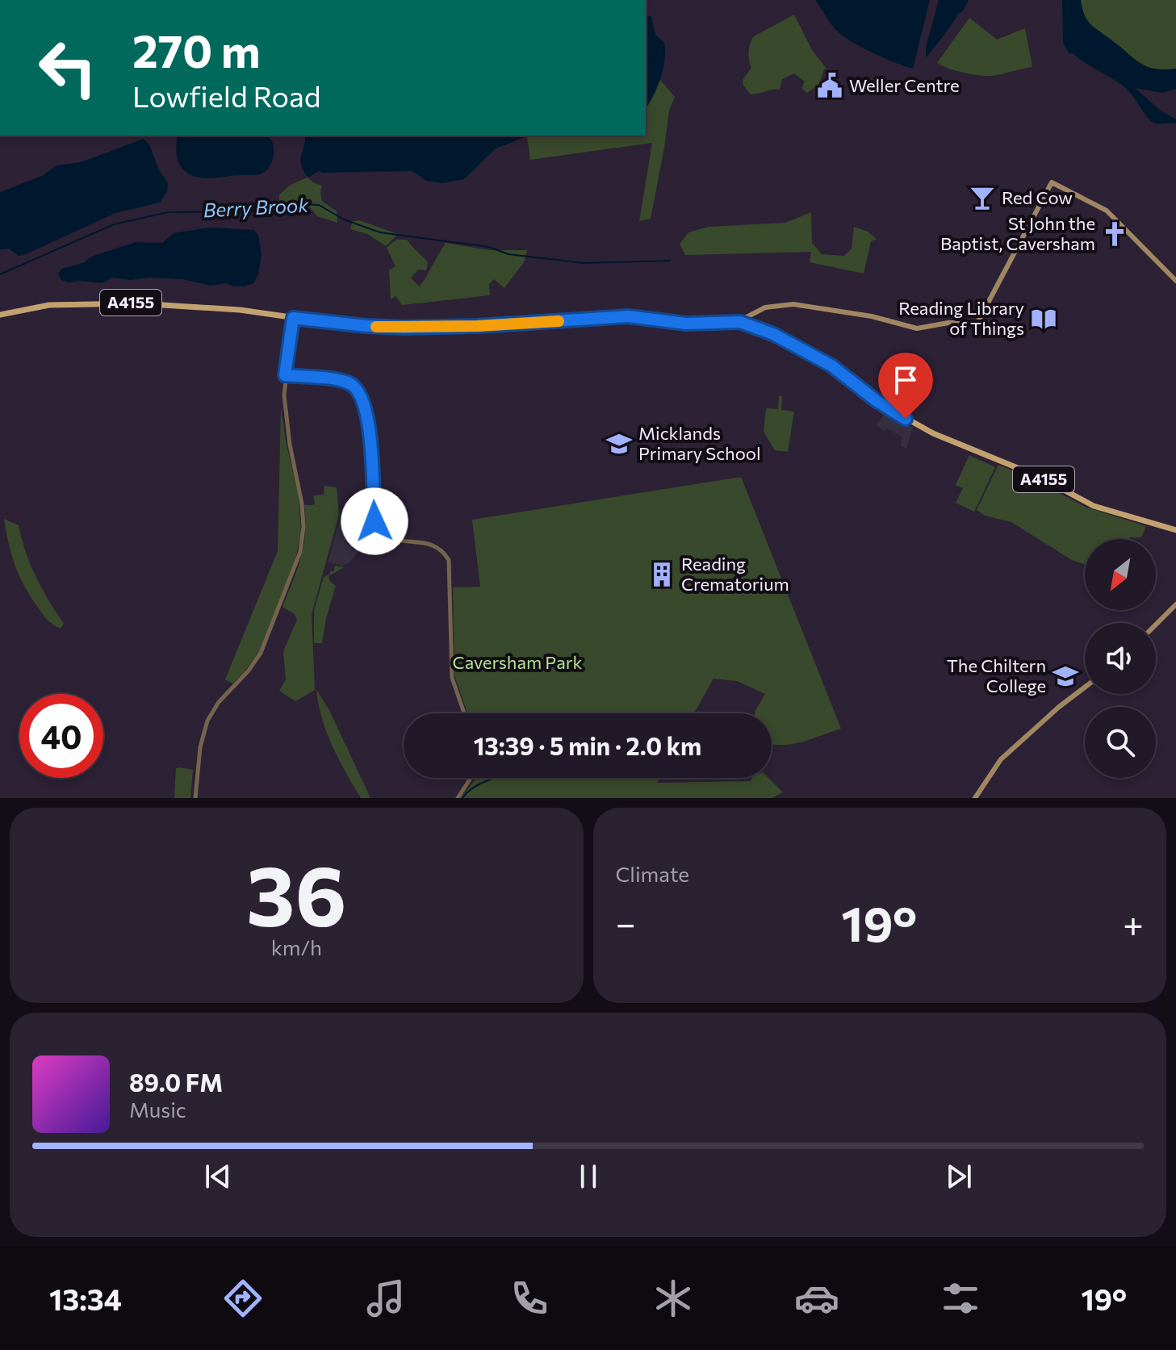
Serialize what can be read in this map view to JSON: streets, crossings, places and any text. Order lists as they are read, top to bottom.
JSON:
{
  "streets": {
    "main road": ["A4155"]
  },
  "water": ["Berry Brook"],
  "parks": ["Caversham Park"],
  "places": {
    "public building": ["Weller Centre"],
    "bar": ["Red Cow"],
    "church": ["St John the Baptist, Caversham"],
    "library": ["Reading Library of Things"],
    "school or university": ["Micklands Primary School", "The Chiltern College"],
    "building": ["Reading Crematorium"]
  },
  "north": "bottom left",
  "page": {
    "turn": ["270 m", "Lowfield Road"],
    "limit": "40",
    "trip": "13:39 · 5 min · 2.0 km",
    "tile": [
      ["36", "km/h"],
      "Climate"
    ],
    "heat": ["−", "19°", "+"],
    "song": ["89.0 FM", "Music"],
    "tabs": ["13:34", "19°"]
  }
}
